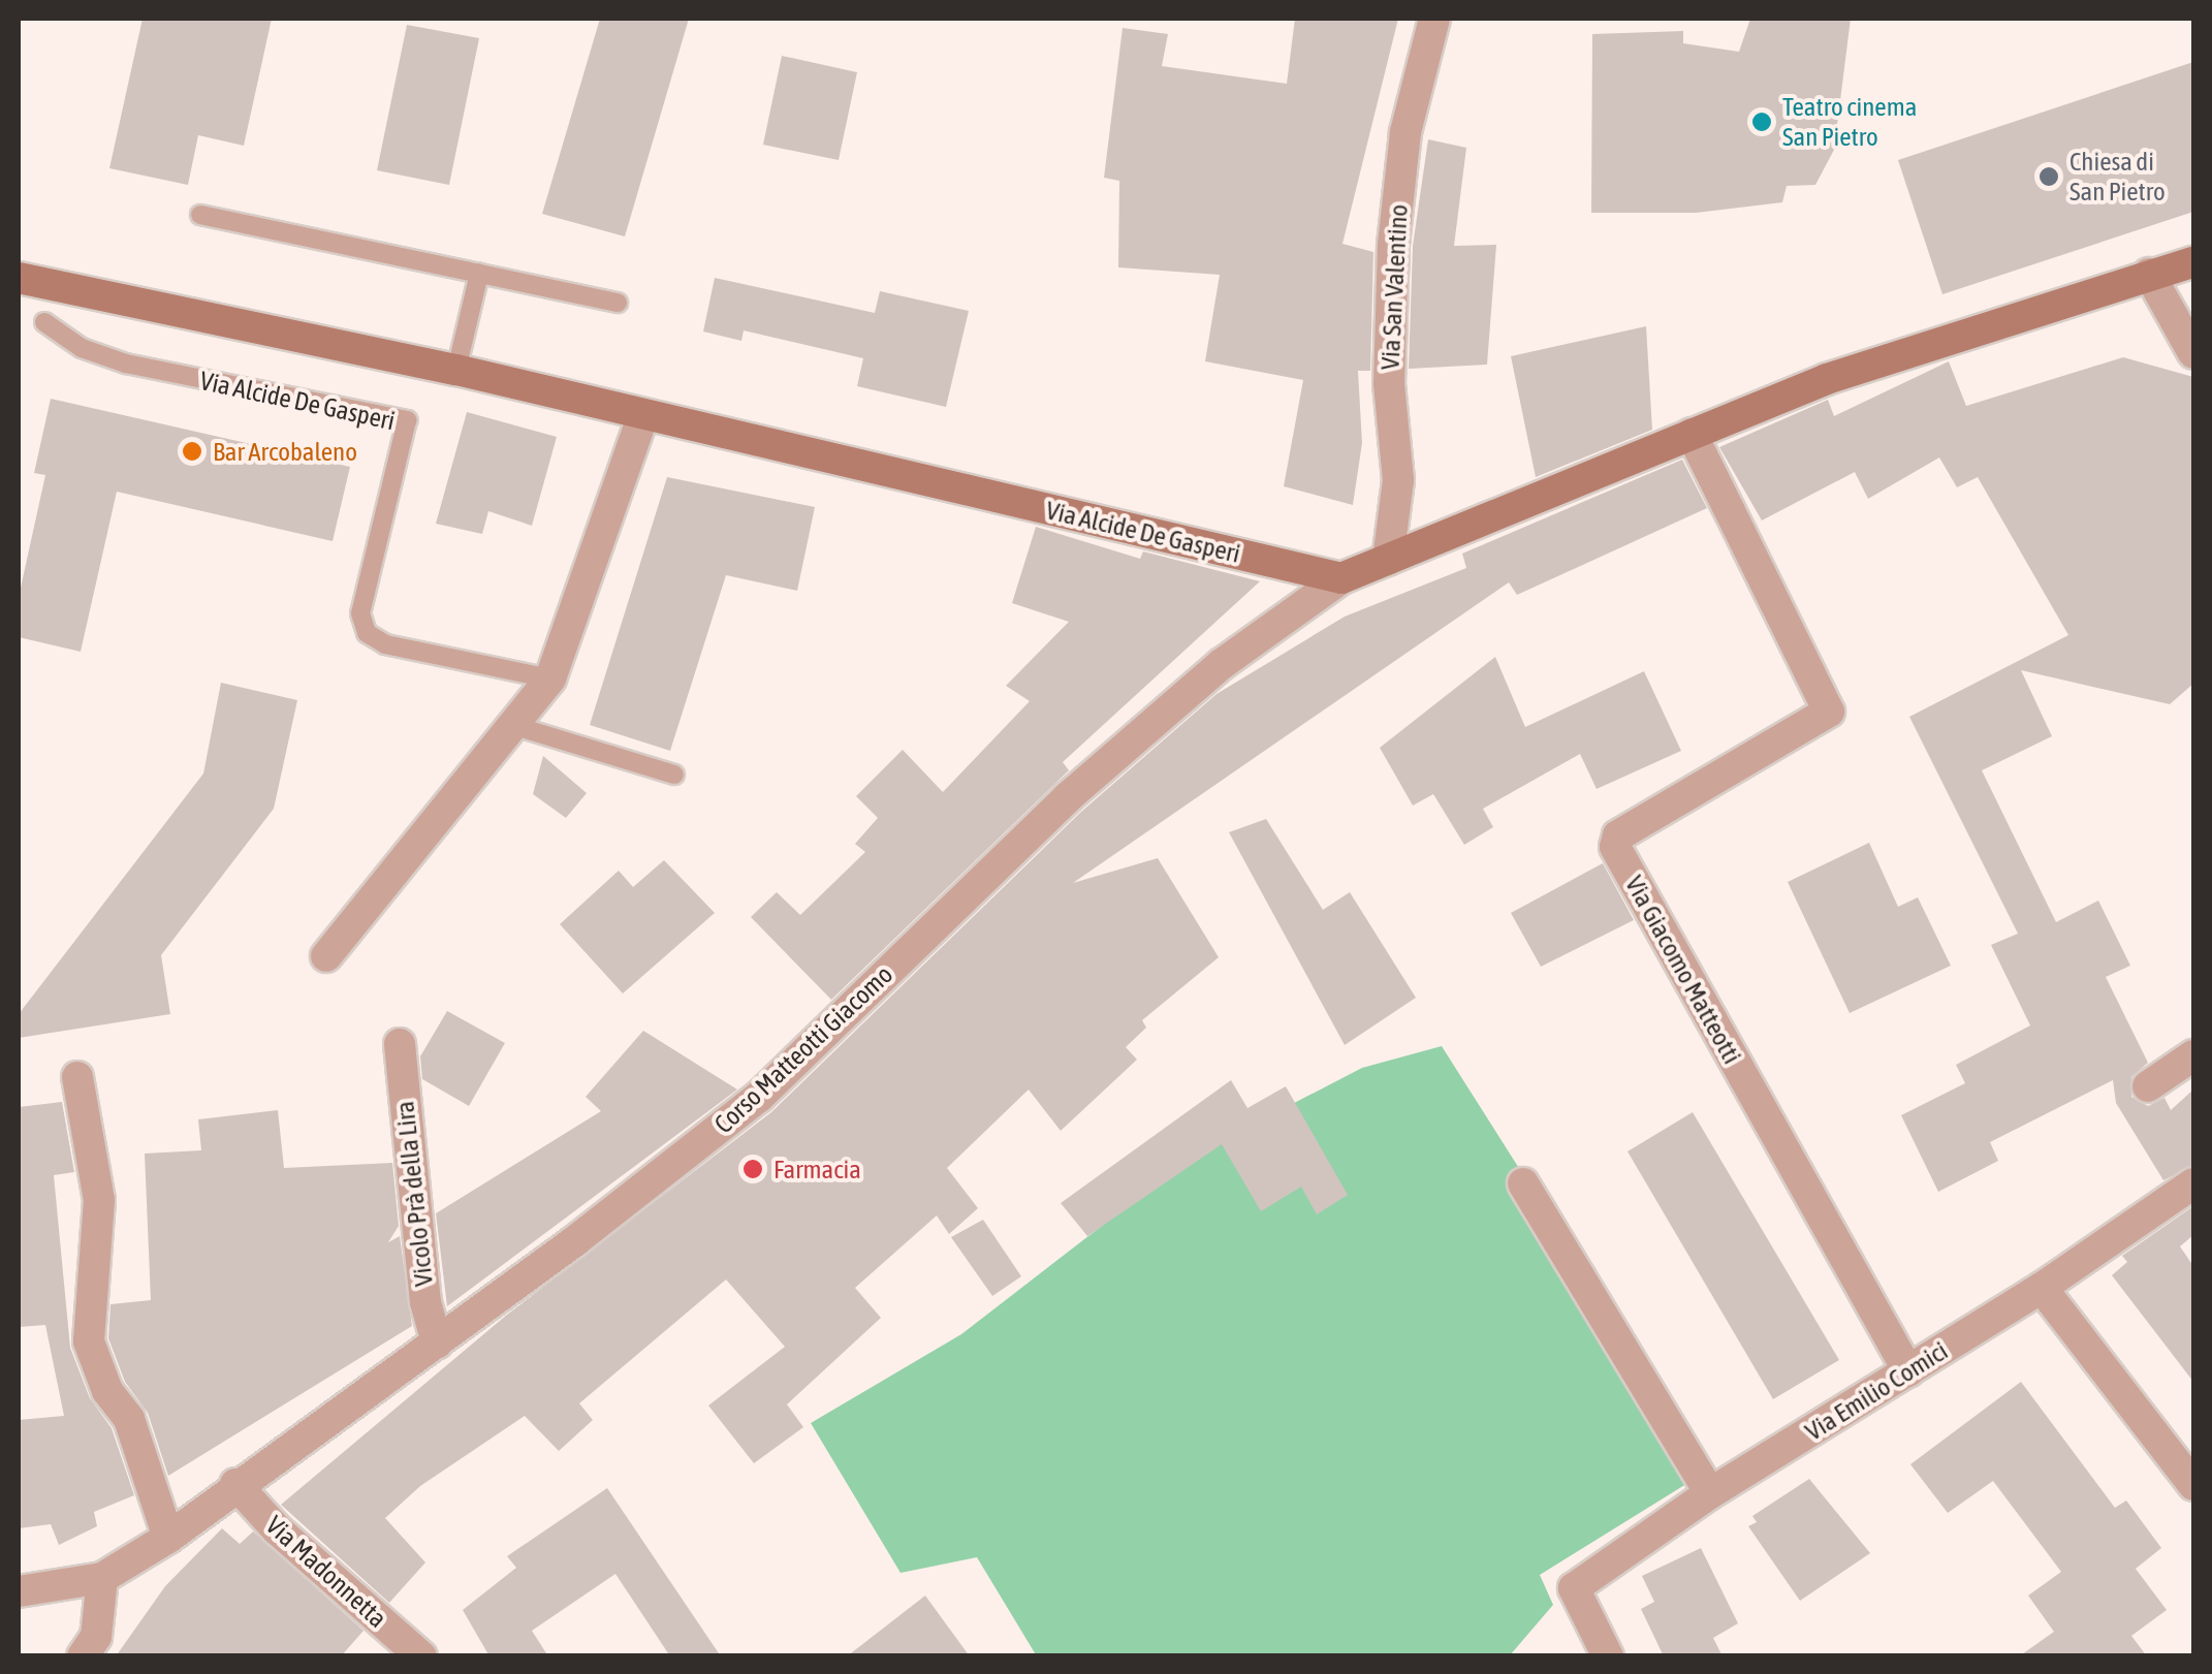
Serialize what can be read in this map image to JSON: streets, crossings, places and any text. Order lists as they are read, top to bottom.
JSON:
{
  "streets": {
    "street": [
      "Via San Valentino",
      "Via Alcide De Gasperi",
      "Via Giacomo Matteotti",
      "Corso Matteotti Giacomo",
      "Vicolo Prà della Lira",
      "Via Emilio Comici",
      "Via Madonnetta"
    ]
  },
  "crossings": [
    ["Via Alcide De Gasperi", "Corso Matteotti Giacomo"],
    ["Via Giacomo Matteotti", "Via Emilio Comici"],
    ["Corso Matteotti Giacomo", "Vicolo Prà della Lira"],
    ["Corso Matteotti Giacomo", "Via Madonnetta"]
  ],
  "places": [
    "Teatro cinema San Pietro",
    "Chiesa di San Pietro",
    "Bar Arcobaleno",
    "Farmacia"
  ]
}
